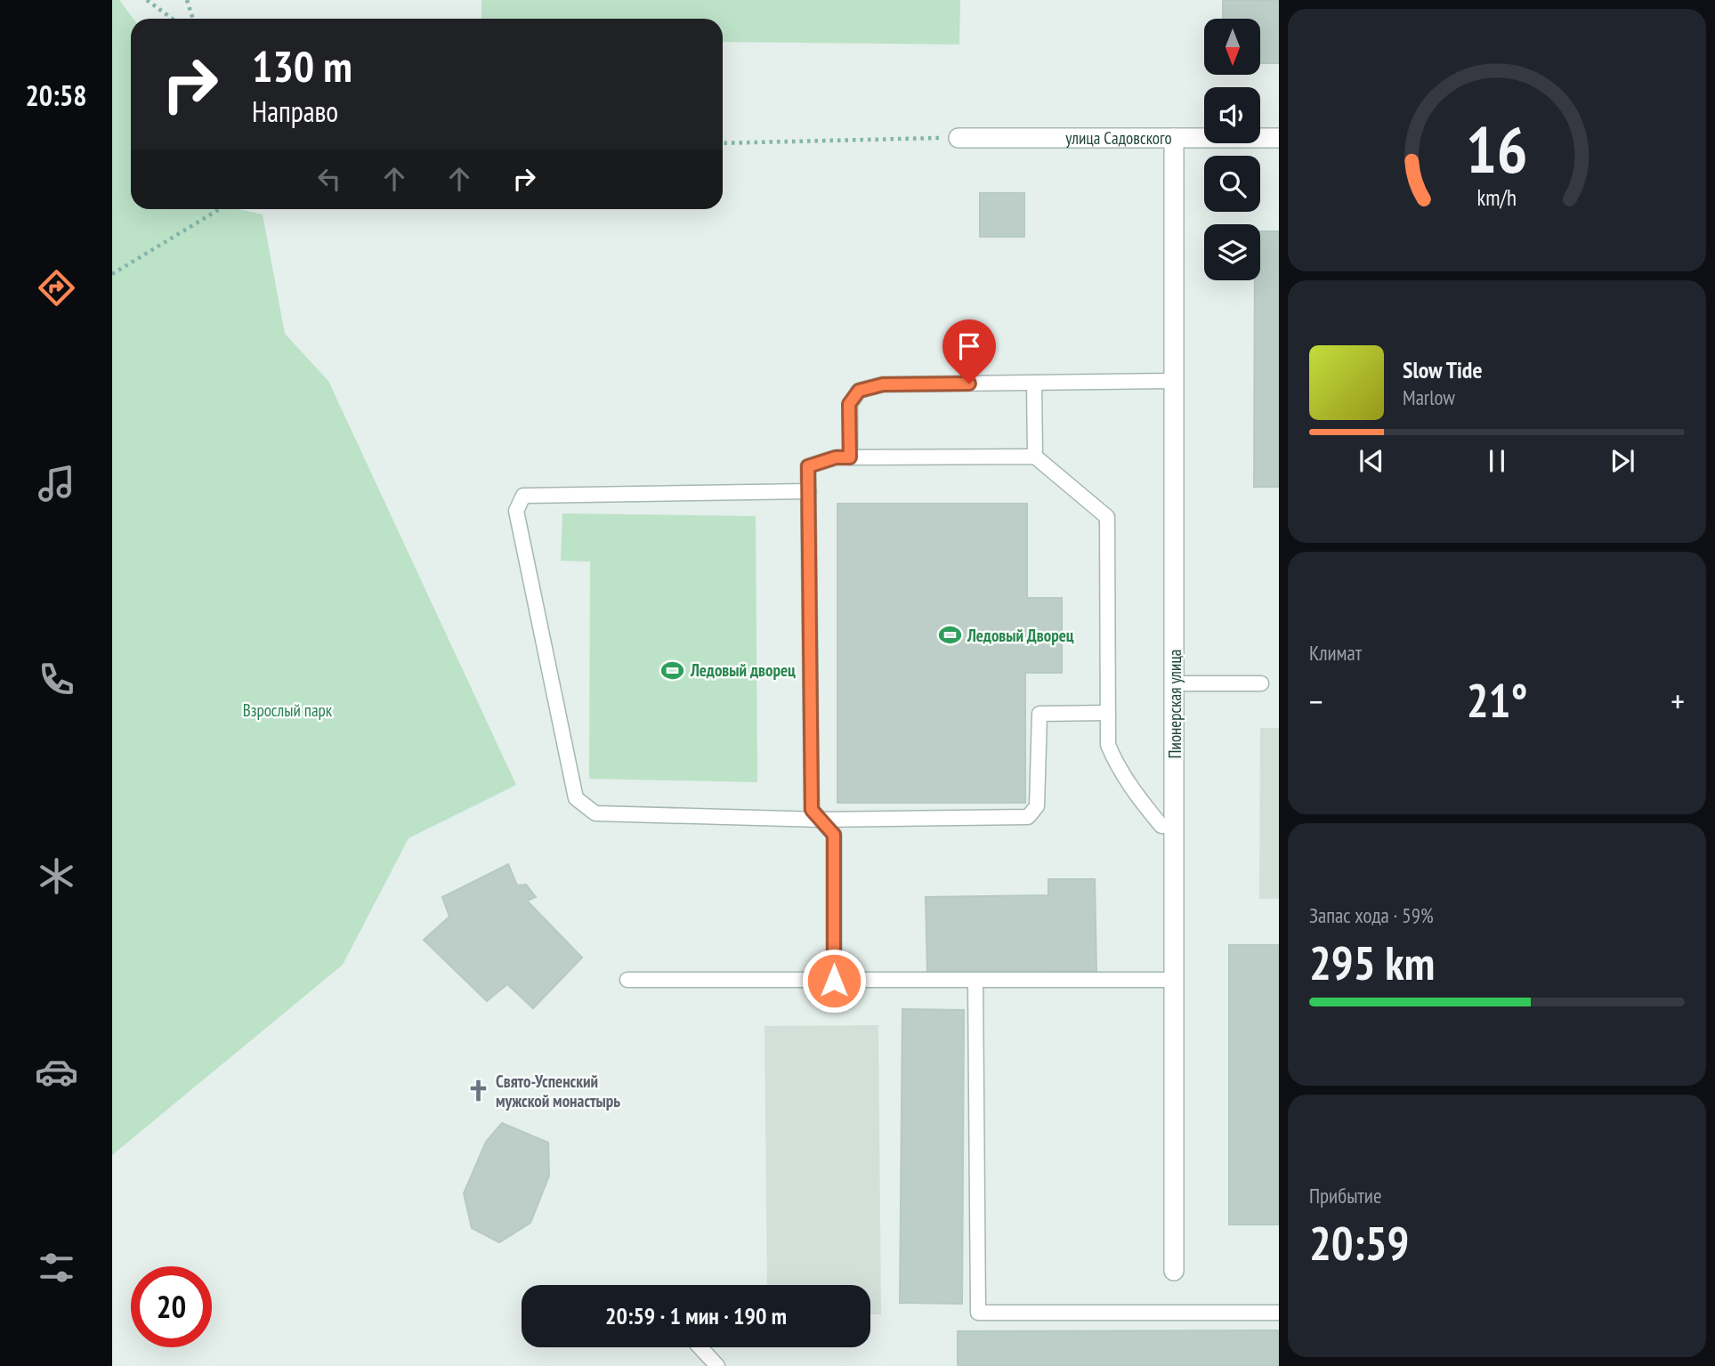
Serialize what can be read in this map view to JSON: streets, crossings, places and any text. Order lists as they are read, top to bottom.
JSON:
{
  "streets": {
    "street": ["улица Садовского", "Пионерская улица"]
  },
  "crossings": [
    ["улица Садовского", "Пионерская улица"]
  ],
  "parks": ["Взрослый парк"],
  "places": {
    "sports": ["Ледовый Дворец", "Ледовый дворец"],
    "church": ["Свято-Успенский мужской монастырь"]
  },
  "north": "bottom",
  "page": {
    "tabs": "20:58",
    "turn": ["130 m", "Направо"],
    "song": ["Slow Tide", "Marlow"],
    "tile": [
      "Климат",
      ["Запас хода · 59%", "295 km"],
      ["Прибытие", "20:59"]
    ],
    "heat": ["−", "21°", "+"],
    "limit": "20",
    "trip": "20:59 · 1 мин · 190 m",
    "gauge": ["16", "km/h"]
  }
}
